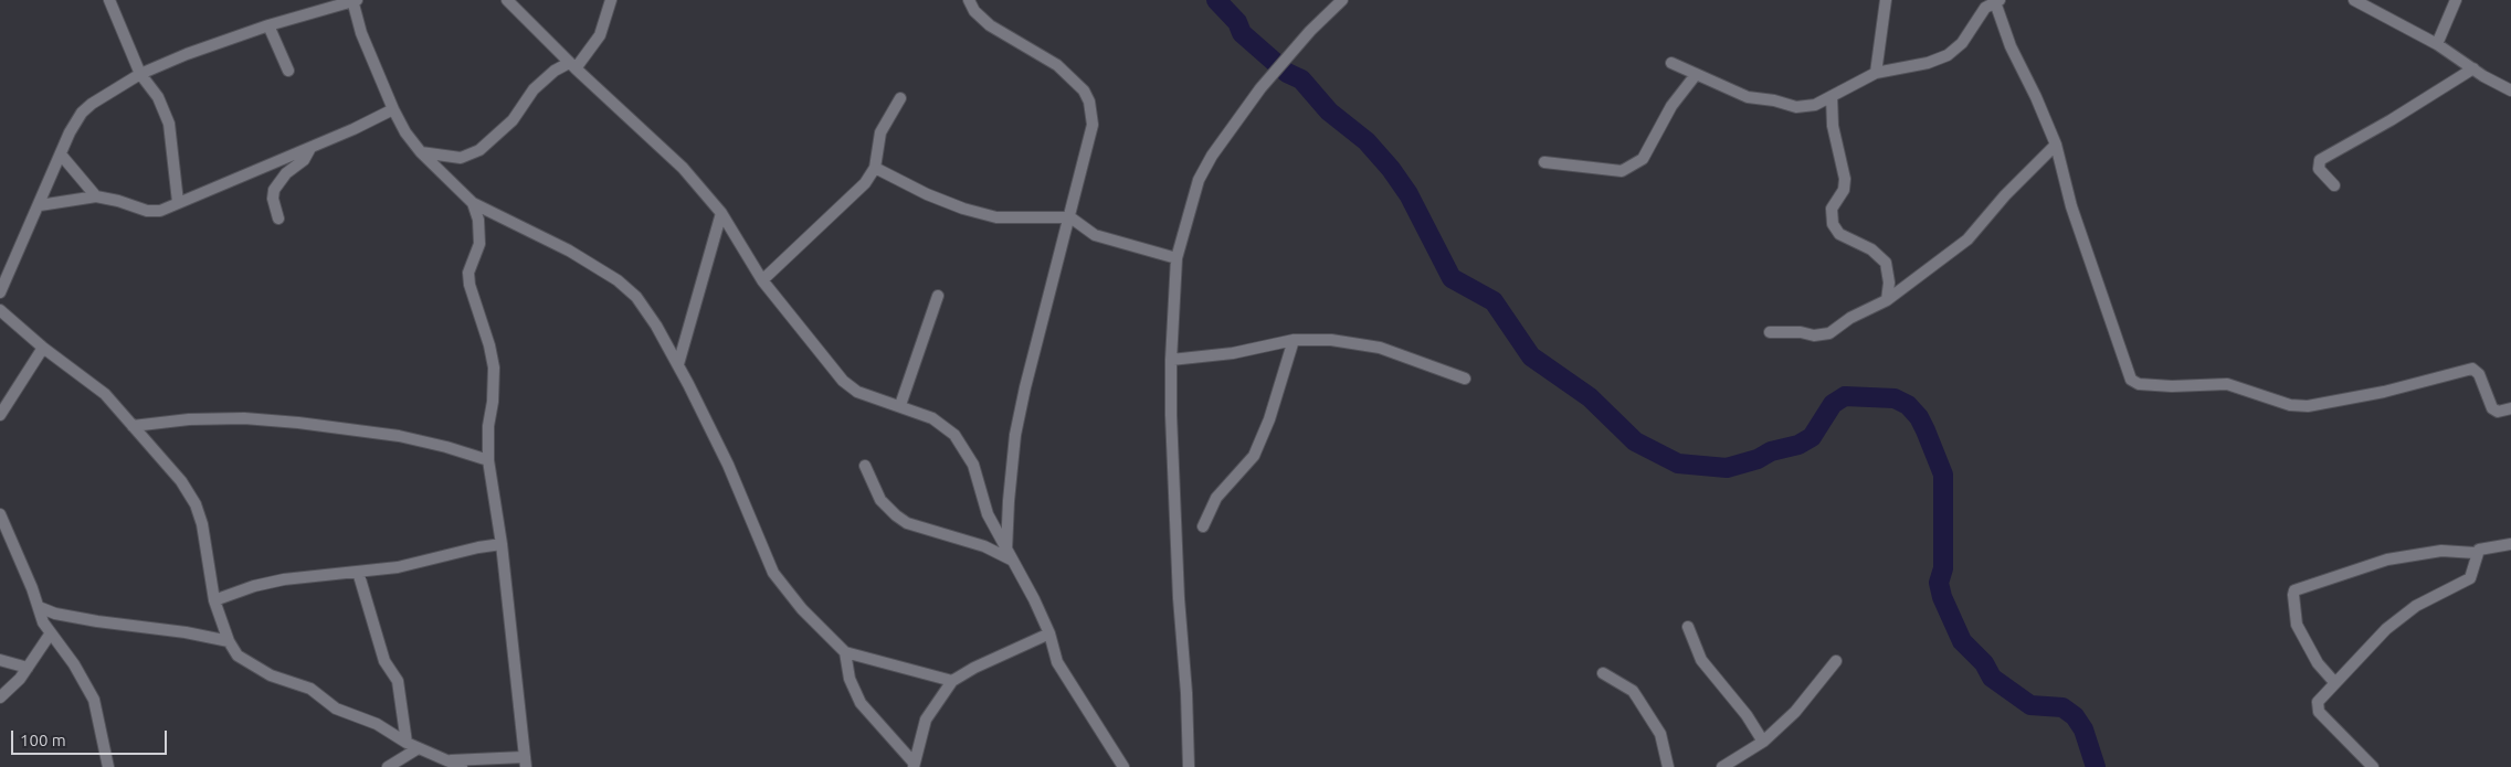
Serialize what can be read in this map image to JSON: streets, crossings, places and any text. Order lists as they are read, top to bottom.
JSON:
{
  "scale_bar": "100 m"
}
